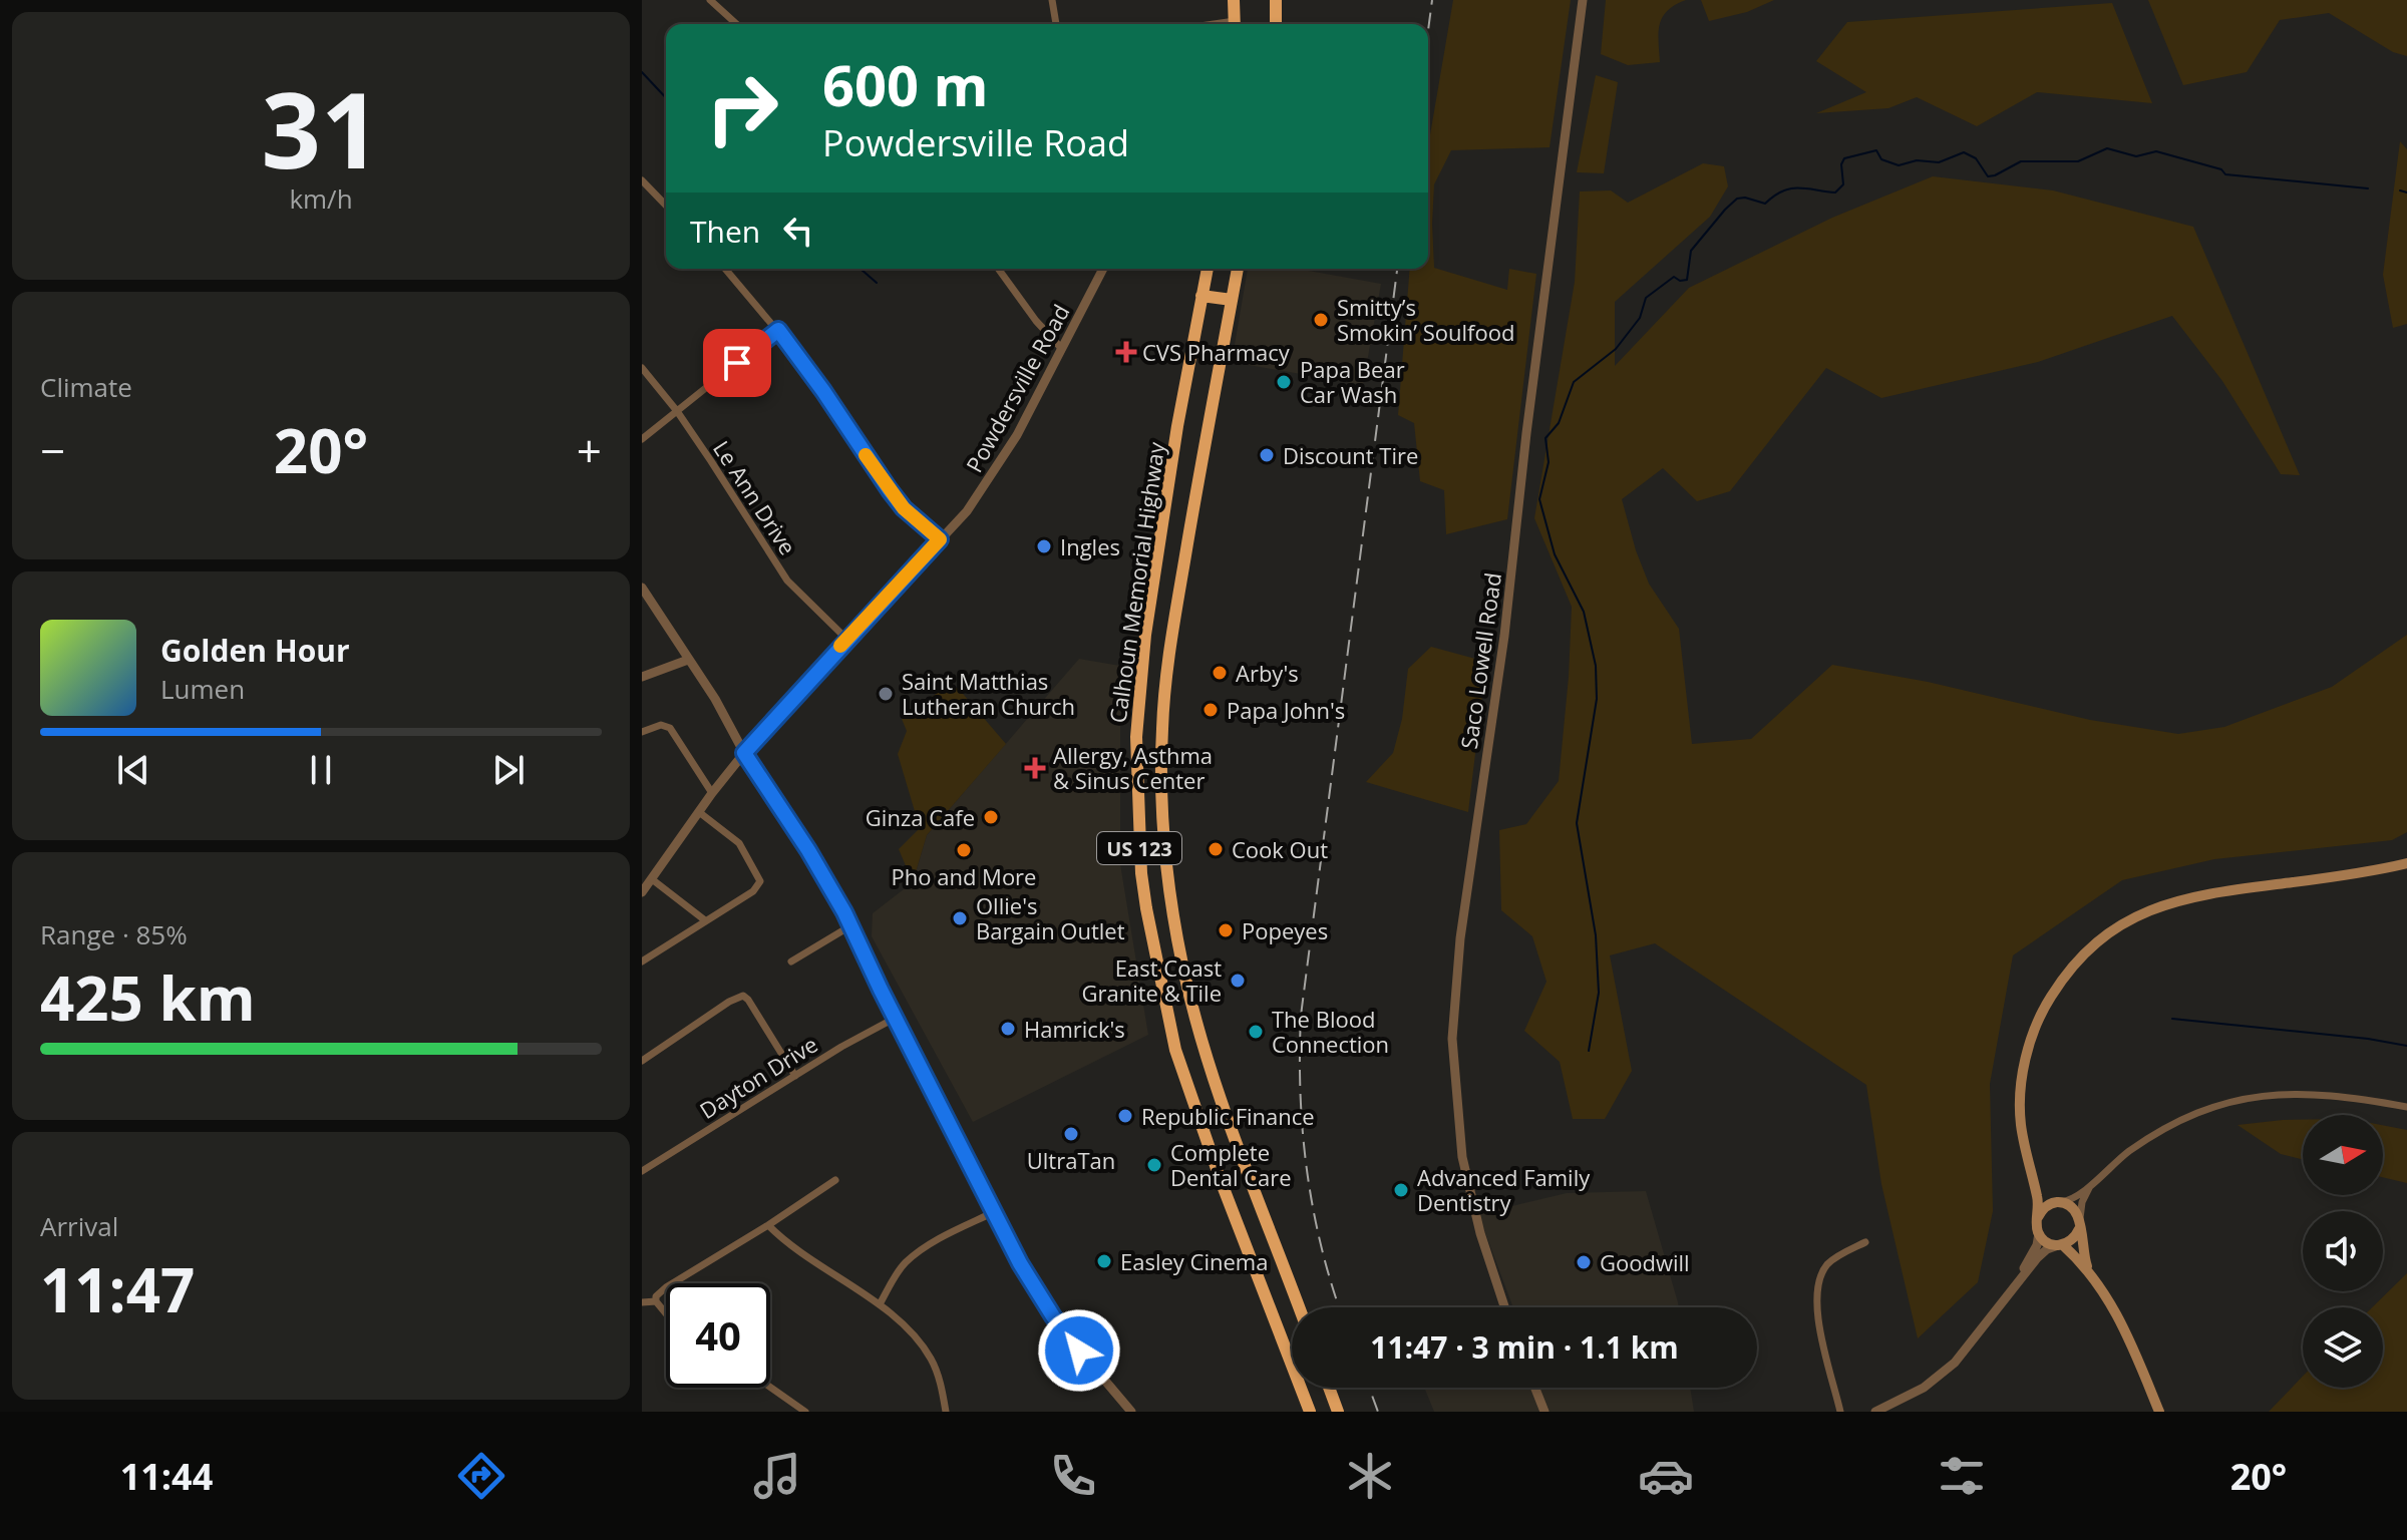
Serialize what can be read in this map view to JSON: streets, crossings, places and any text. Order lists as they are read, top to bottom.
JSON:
{
  "streets": {
    "highway": ["Calhoun Memorial Highway", "US 123"],
    "street": [
      "Powdersville Road",
      "Le Ann Drive",
      "Saco Lowell Road",
      "Dayton Drive"
    ]
  },
  "crossings": [
    ["Powdersville Road", "Le Ann Drive"]
  ],
  "places": {
    "other": [
      "Smitty’s Smokin’ Soulfood",
      "Papa Bear Car Wash",
      "Discount Tire",
      "Ingles",
      "Arby's",
      "Saint Matthias Lutheran Church",
      "Papa John's",
      "Ginza Cafe",
      "Cook Out",
      "Pho and More",
      "Ollie's Bargain Outlet",
      "Popeyes",
      "East Coast Granite & Tile",
      "Hamrick's",
      "The Blood Connection",
      "Republic Finance",
      "UltraTan",
      "Complete Dental Care",
      "Advanced Family Dentistry",
      "Easley Cinema",
      "Goodwill"
    ],
    "health": ["CVS Pharmacy", "Allergy, Asthma & Sinus Center"]
  },
  "north": "right",
  "page": {
    "tile": [
      ["31", "km/h"],
      "Climate",
      ["Range · 85%", "425 km"],
      ["Arrival", "11:47"]
    ],
    "turn": ["600 m", "Powdersville Road"],
    "then": "Then",
    "heat": ["−", "20°", "+"],
    "song": ["Golden Hour", "Lumen"],
    "limit": "40",
    "trip": "11:47 · 3 min · 1.1 km",
    "tabs": ["11:44", "20°"]
  }
}
